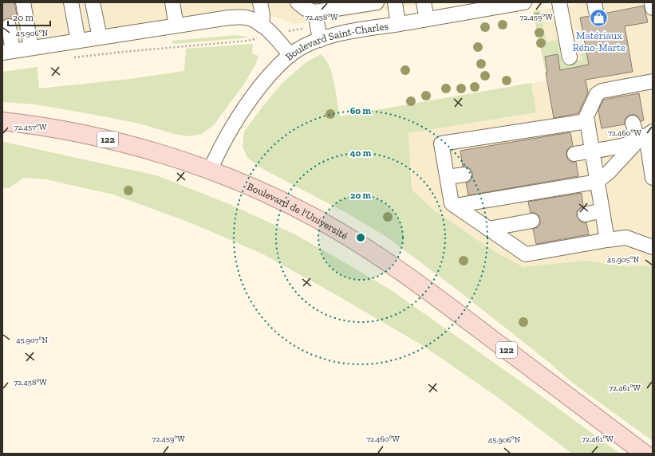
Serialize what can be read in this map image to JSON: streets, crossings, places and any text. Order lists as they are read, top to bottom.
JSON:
{
  "streets": {
    "main road": ["122", "Boulevard de l'Université"],
    "street": ["Boulevard Saint-Charles"]
  },
  "crossings": [
    ["Boulevard Saint-Charles", "Boulevard de l'Université"]
  ],
  "places": {
    "shop": ["Matériaux Réno-Marte"]
  },
  "scale_bar": "20 m",
  "coordinates": [
    "72.458°W",
    "72.459°W",
    "45.906°N",
    "72.457°W",
    "72.460°W",
    "45.905°N",
    "45.907°N",
    "72.461°W"
  ],
  "rings": ["60 m", "40 m", "20 m"]
}
